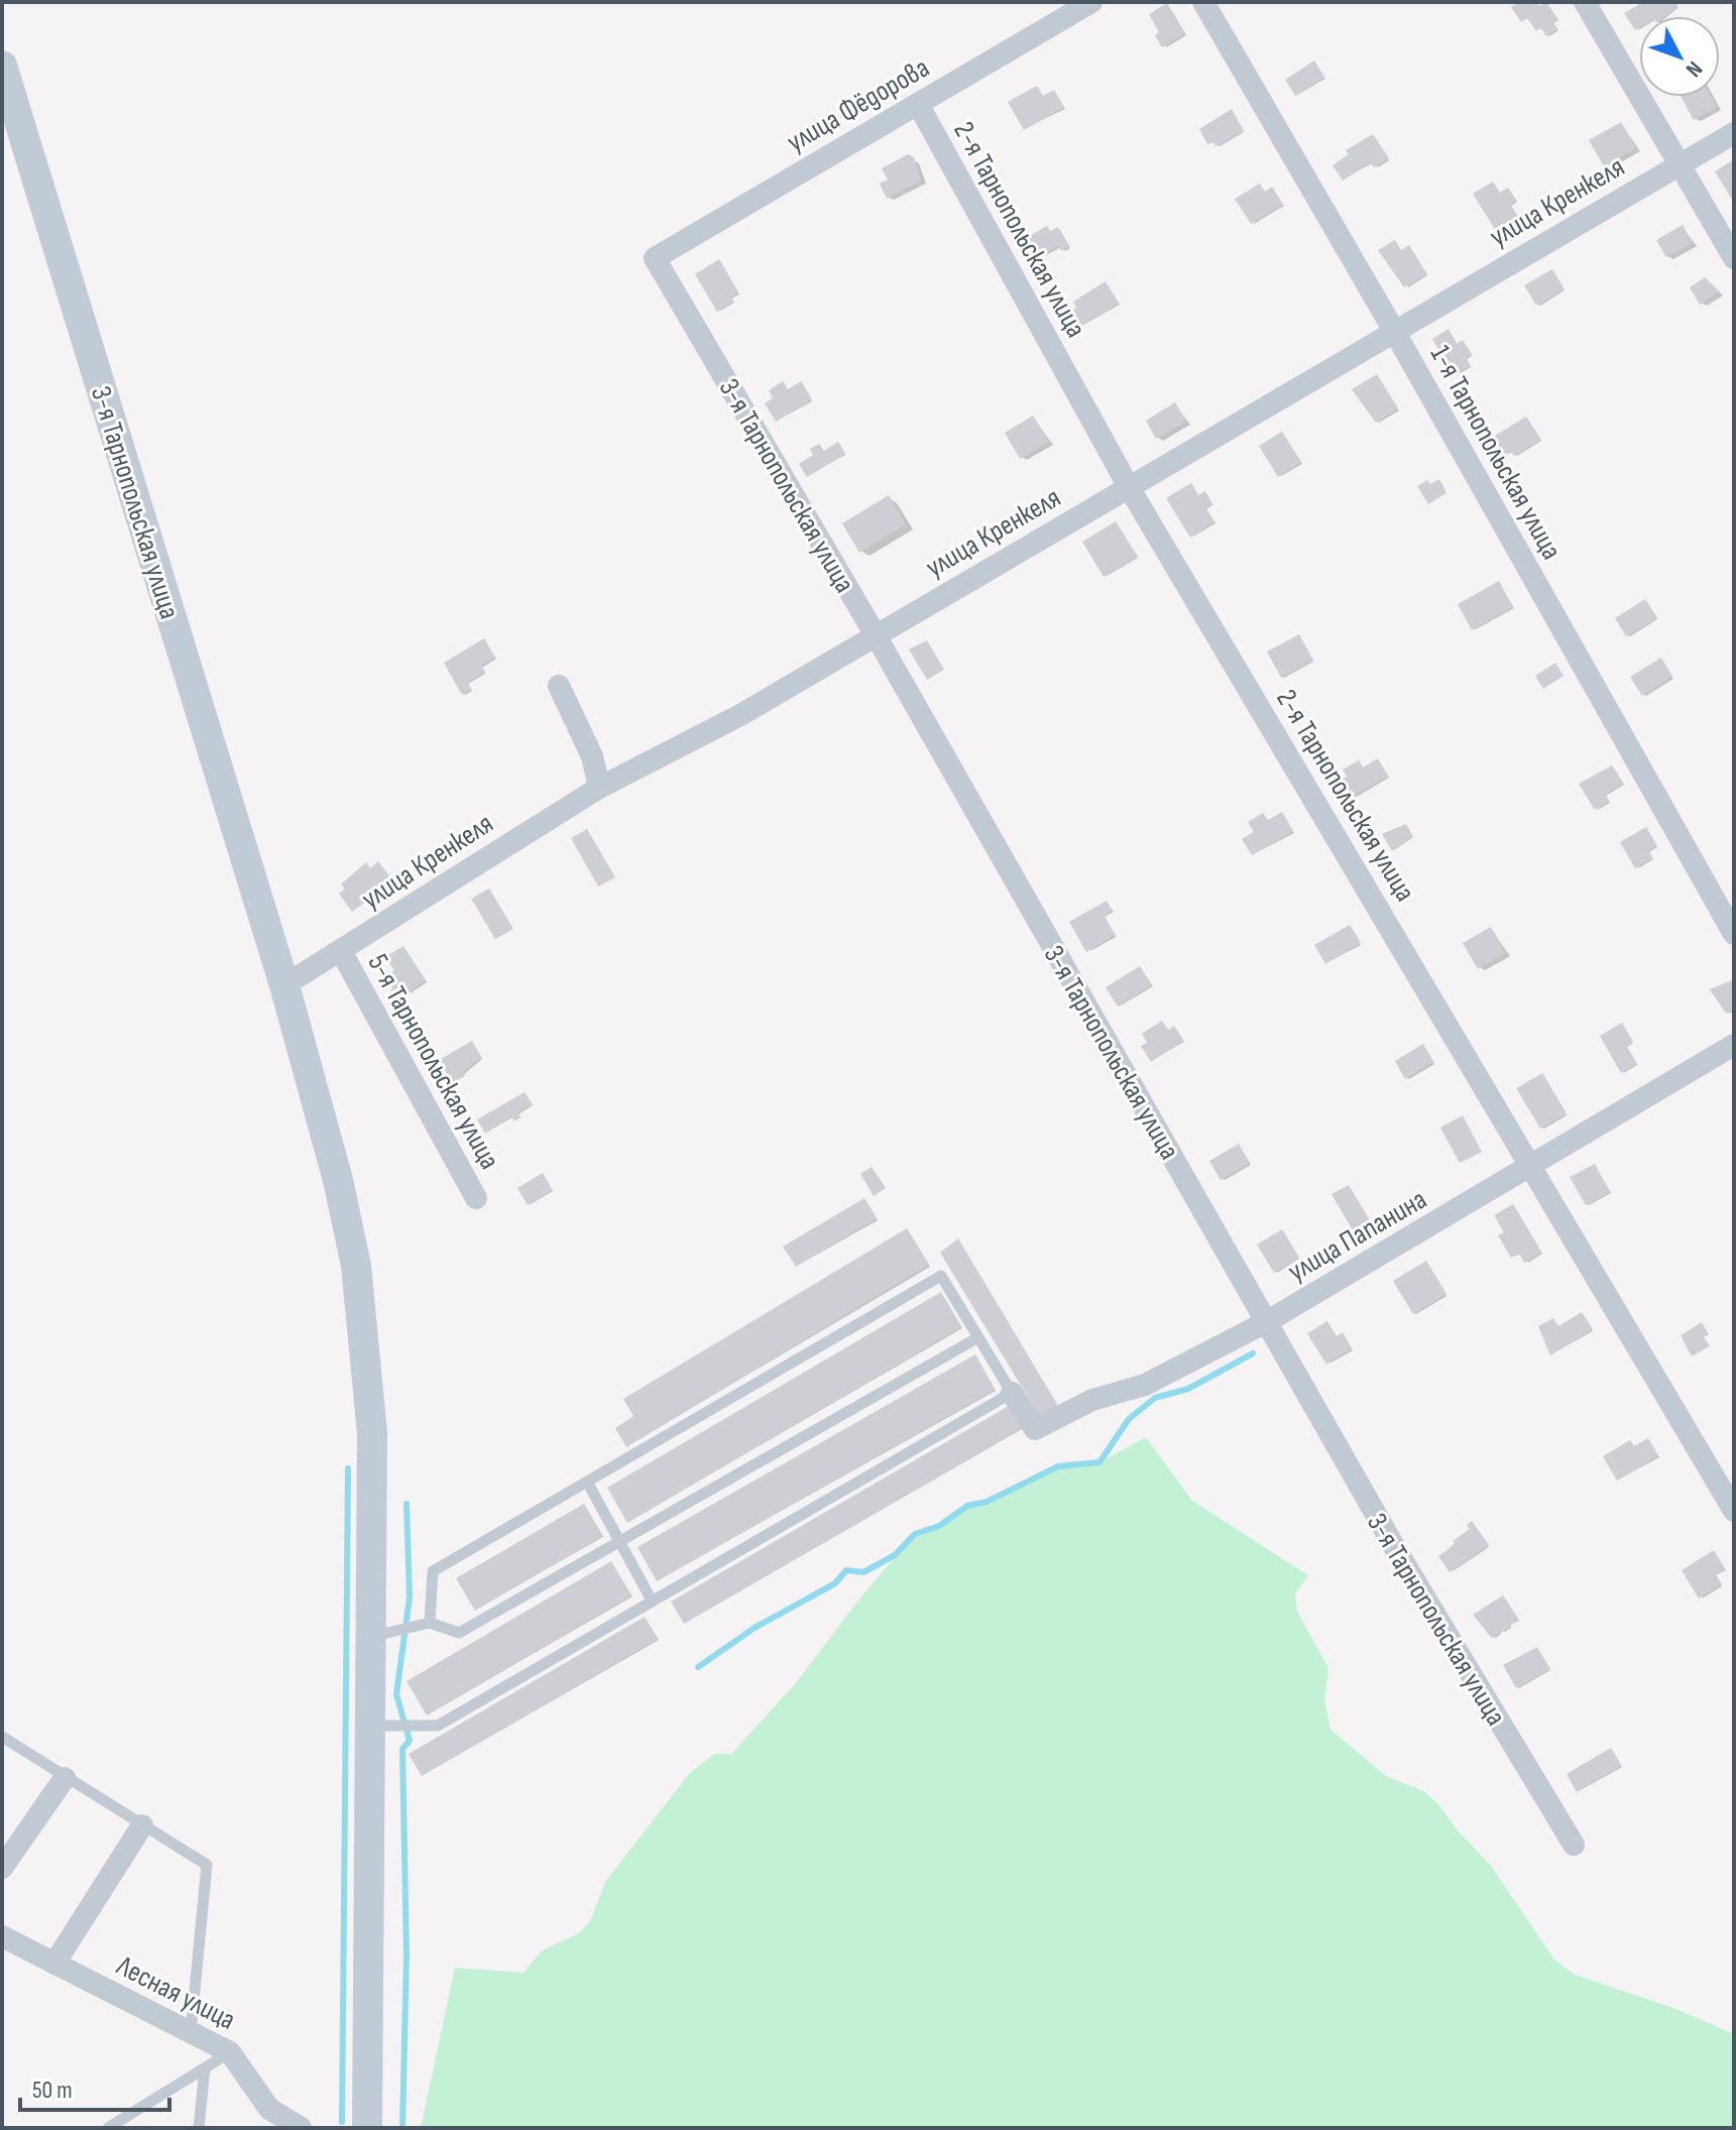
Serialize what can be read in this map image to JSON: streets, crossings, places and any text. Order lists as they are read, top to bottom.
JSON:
{
  "streets": {
    "street": [
      "улица Фёдорова",
      "улица Кренкеля",
      "2-я Тарнопольская улица",
      "1-я Тарнопольская улица",
      "3-я Тарнопольская улица",
      "5-я Тарнопольская улица",
      "улица Папанина",
      "Лесная улица"
    ]
  },
  "crossings": [
    ["улица Фёдорова", "2-я Тарнопольская улица"],
    ["улица Фёдорова", "3-я Тарнопольская улица"],
    ["улица Кренкеля", "2-я Тарнопольская улица"],
    ["улица Кренкеля", "1-я Тарнопольская улица"],
    ["улица Кренкеля", "3-я Тарнопольская улица"],
    ["улица Кренкеля", "5-я Тарнопольская улица"],
    ["2-я Тарнопольская улица", "улица Папанина"],
    ["3-я Тарнопольская улица", "улица Папанина"]
  ],
  "scale_bar": "50 m",
  "north": "bottom right"
}
